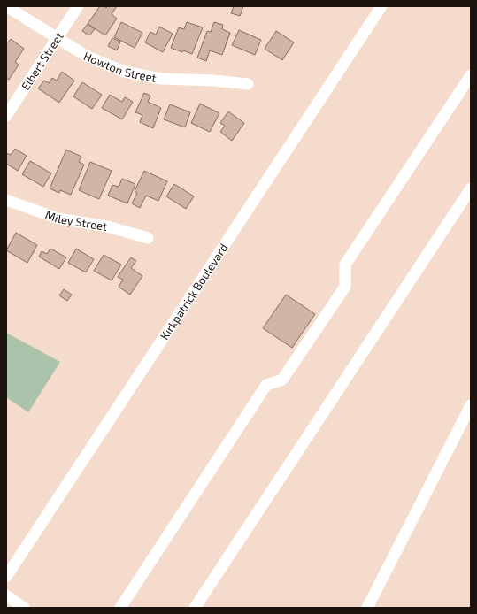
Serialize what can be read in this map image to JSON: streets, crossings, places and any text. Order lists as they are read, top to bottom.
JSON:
{
  "streets": {
    "street": [
      "Elbert Street",
      "Howton Street",
      "Miley Street",
      "Kirkpatrick Boulevard"
    ]
  },
  "crossings": [
    ["Elbert Street", "Howton Street"]
  ]
}
